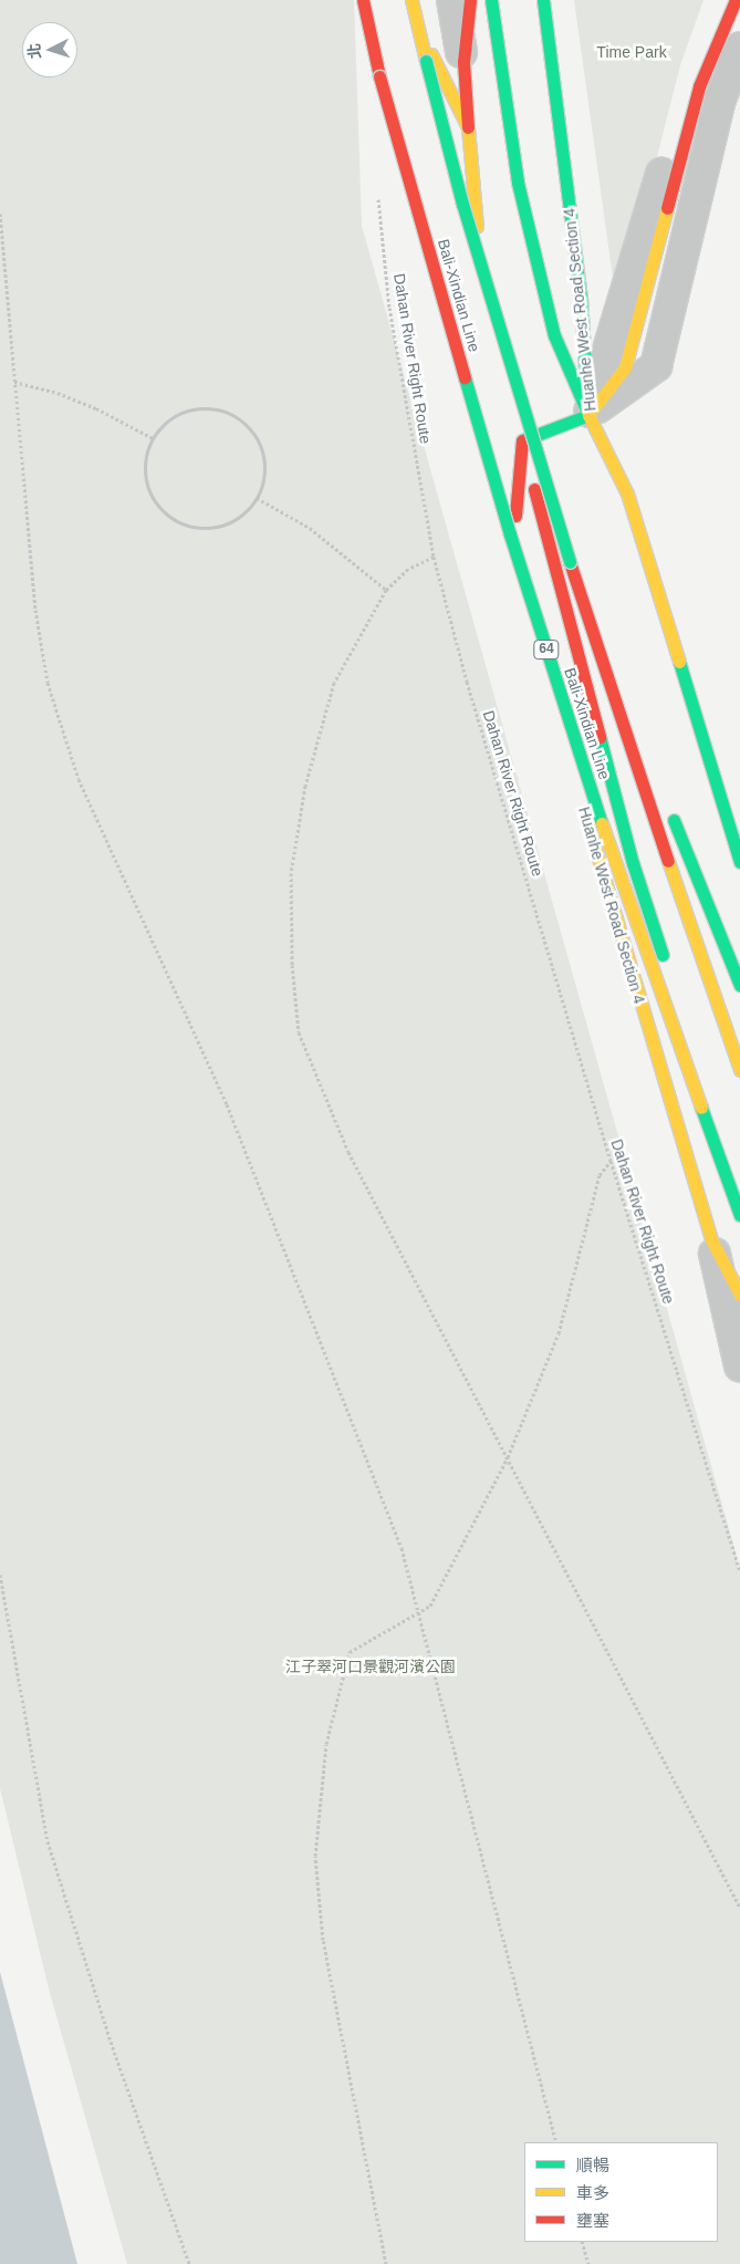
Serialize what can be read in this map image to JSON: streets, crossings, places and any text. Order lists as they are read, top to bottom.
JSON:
{
  "streets": {
    "main road": ["Bali-Xindian Line", "Huanhe West Road Section 4", "64"],
    "path": ["Dahan River Right Route"]
  },
  "parks": ["Time Park", "江子翠河口景觀河濱公園"],
  "legend": ["順暢", "車多", "壅塞"],
  "north": "left"
}
